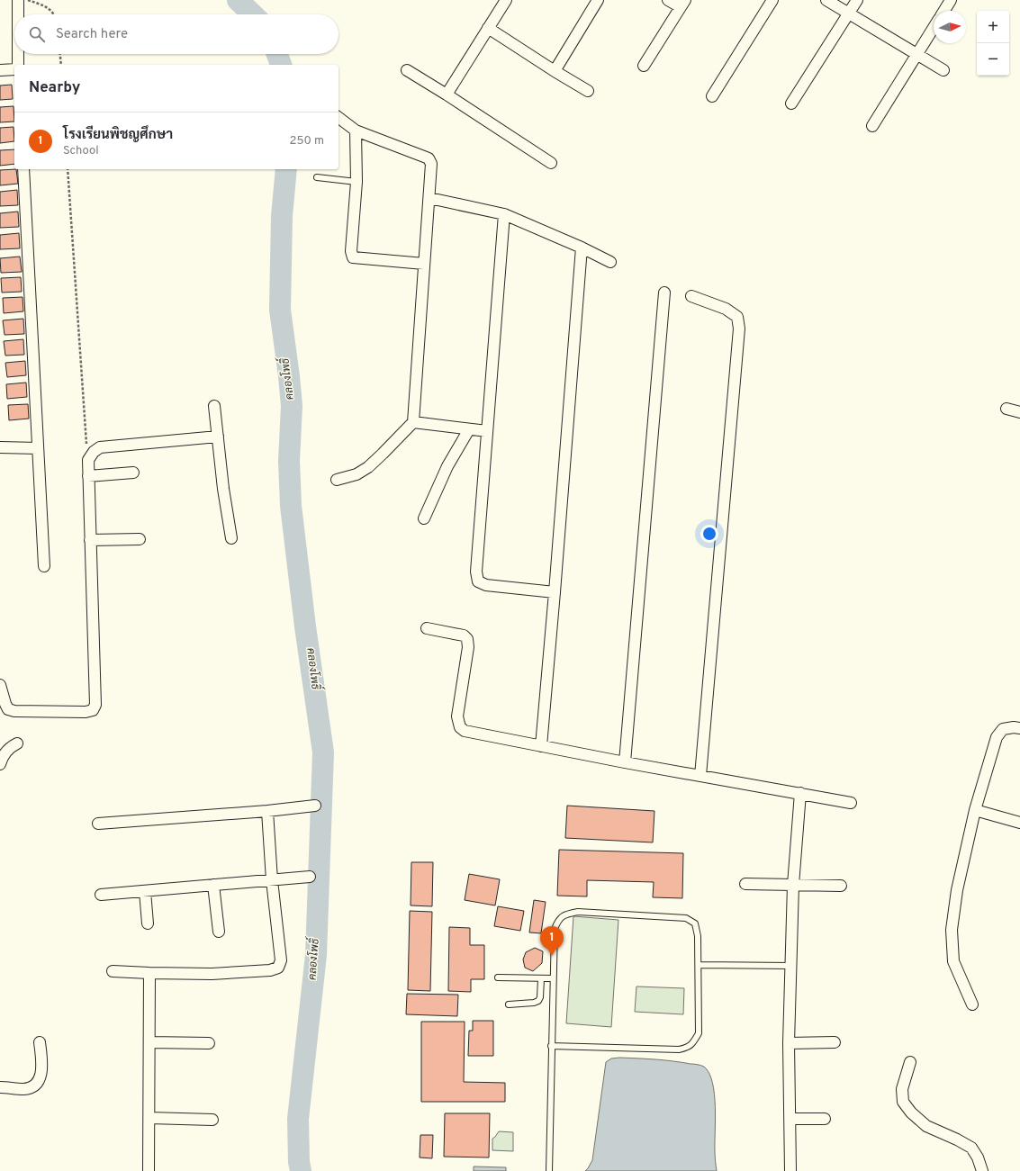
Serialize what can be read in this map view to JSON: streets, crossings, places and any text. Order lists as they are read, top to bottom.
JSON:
{
  "water": ["คลองโพธิ์"],
  "north": "right",
  "page": {
    "map_buttons": ["+", "−"],
    "search": "Search here",
    "heading": "Nearby",
    "list": [
      {
        "mark": "1",
        "name": "โรงเรียนพิชญศึกษา",
        "note": "School",
        "value": "250 m"
      }
    ],
    "pins": "1"
  }
}
